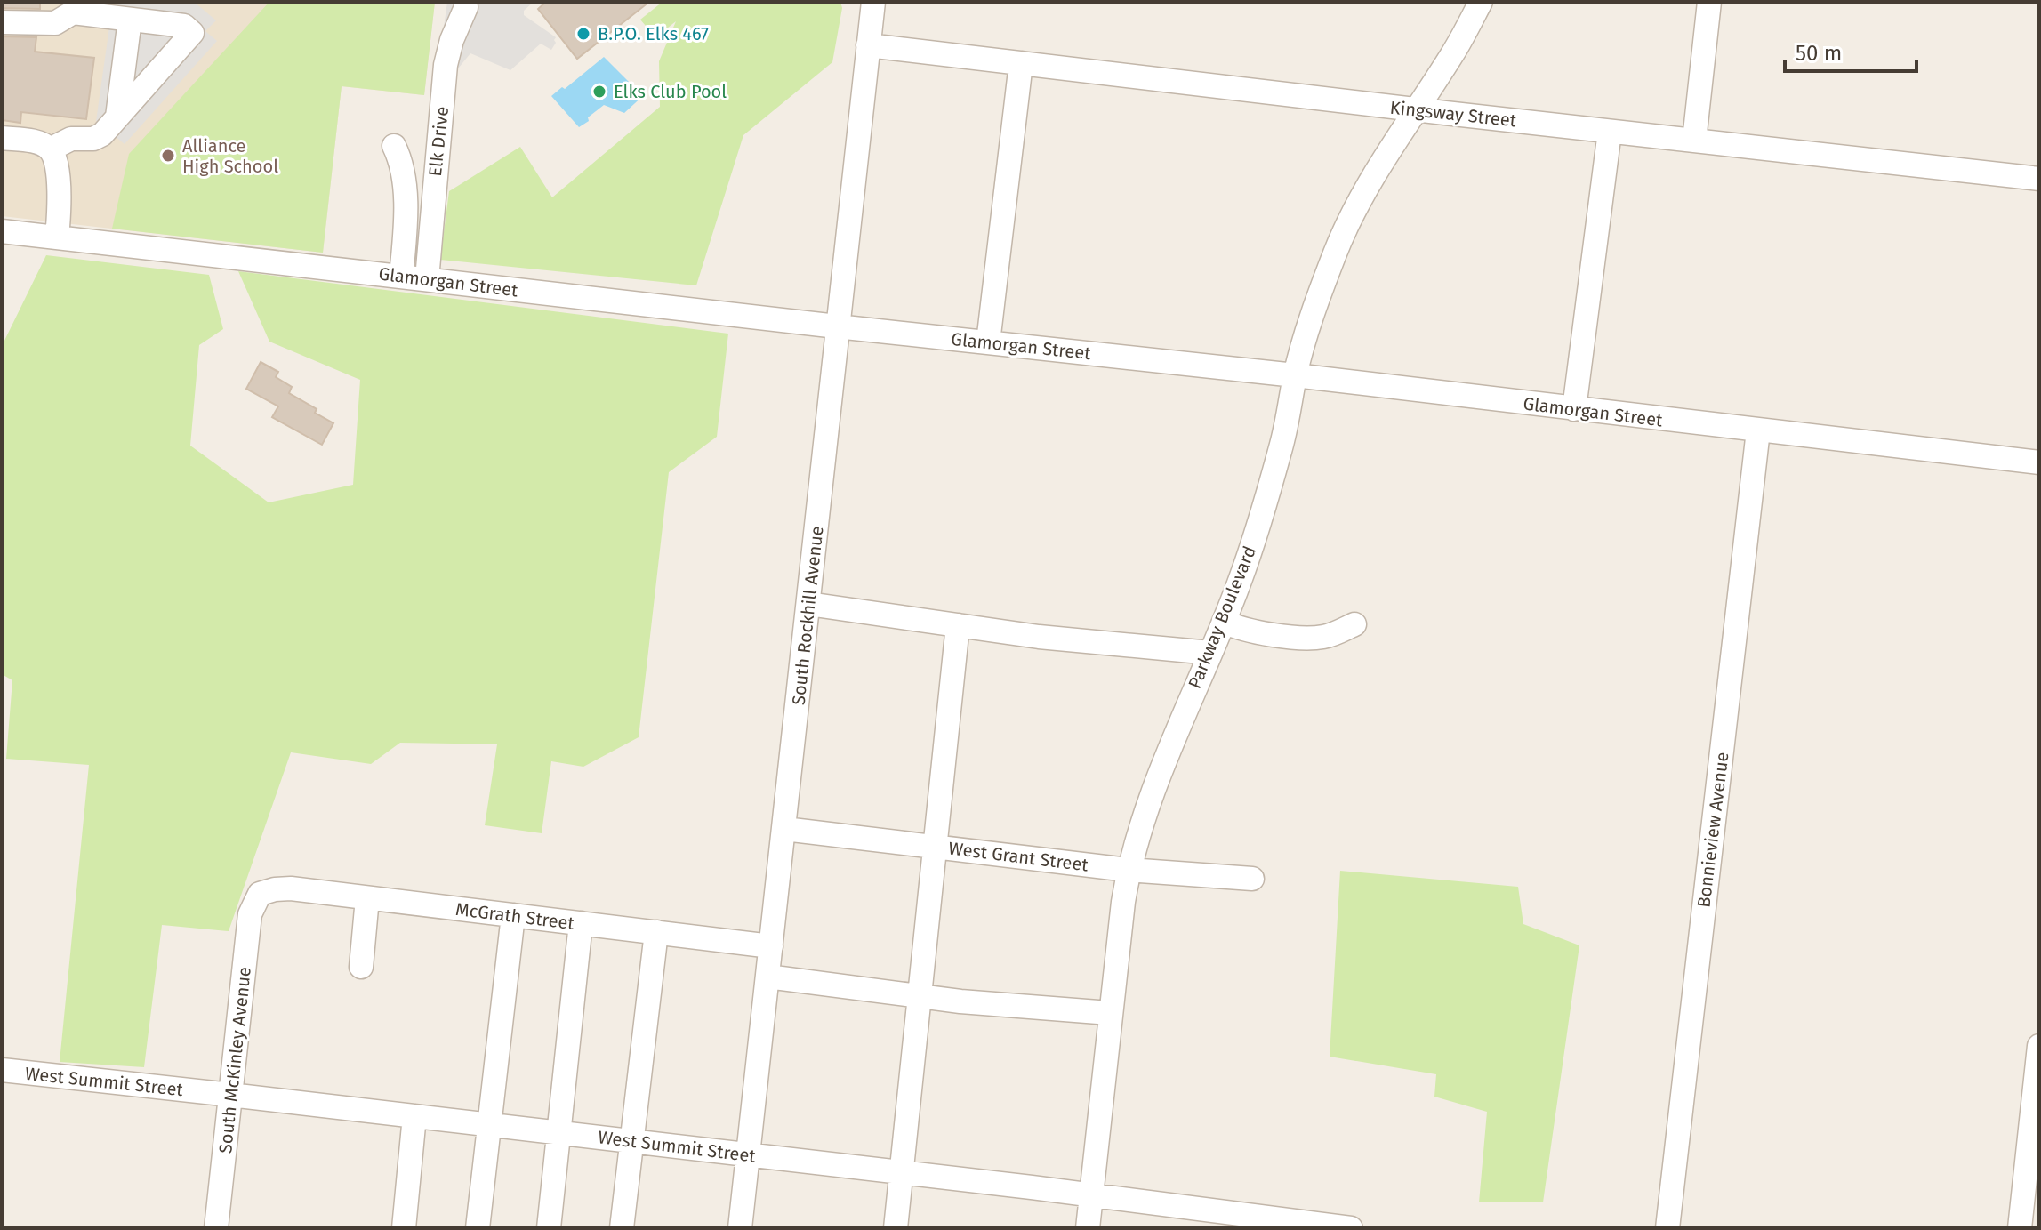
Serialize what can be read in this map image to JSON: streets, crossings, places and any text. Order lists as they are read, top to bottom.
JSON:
{
  "streets": {
    "street": [
      "Kingsway Street",
      "Elk Drive",
      "Glamorgan Street",
      "South Rockhill Avenue",
      "Parkway Boulevard",
      "Bonnieview Avenue",
      "West Grant Street",
      "McGrath Street",
      "South McKinley Avenue",
      "West Summit Street"
    ]
  },
  "crossings": [
    ["Kingsway Street", "South Rockhill Avenue"],
    ["Kingsway Street", "Parkway Boulevard"],
    ["Elk Drive", "Glamorgan Street"],
    ["Glamorgan Street", "South Rockhill Avenue"],
    ["Glamorgan Street", "Parkway Boulevard"],
    ["Glamorgan Street", "Bonnieview Avenue"],
    ["South Rockhill Avenue", "West Grant Street"],
    ["South Rockhill Avenue", "McGrath Street"],
    ["South Rockhill Avenue", "West Summit Street"],
    ["Parkway Boulevard", "West Grant Street"],
    ["Parkway Boulevard", "West Summit Street"],
    ["McGrath Street", "South McKinley Avenue"],
    ["South McKinley Avenue", "West Summit Street"]
  ],
  "places": ["B.P.O. Elks 467", "Elks Club Pool", "Alliance High School"],
  "scale_bar": "50 m"
}
